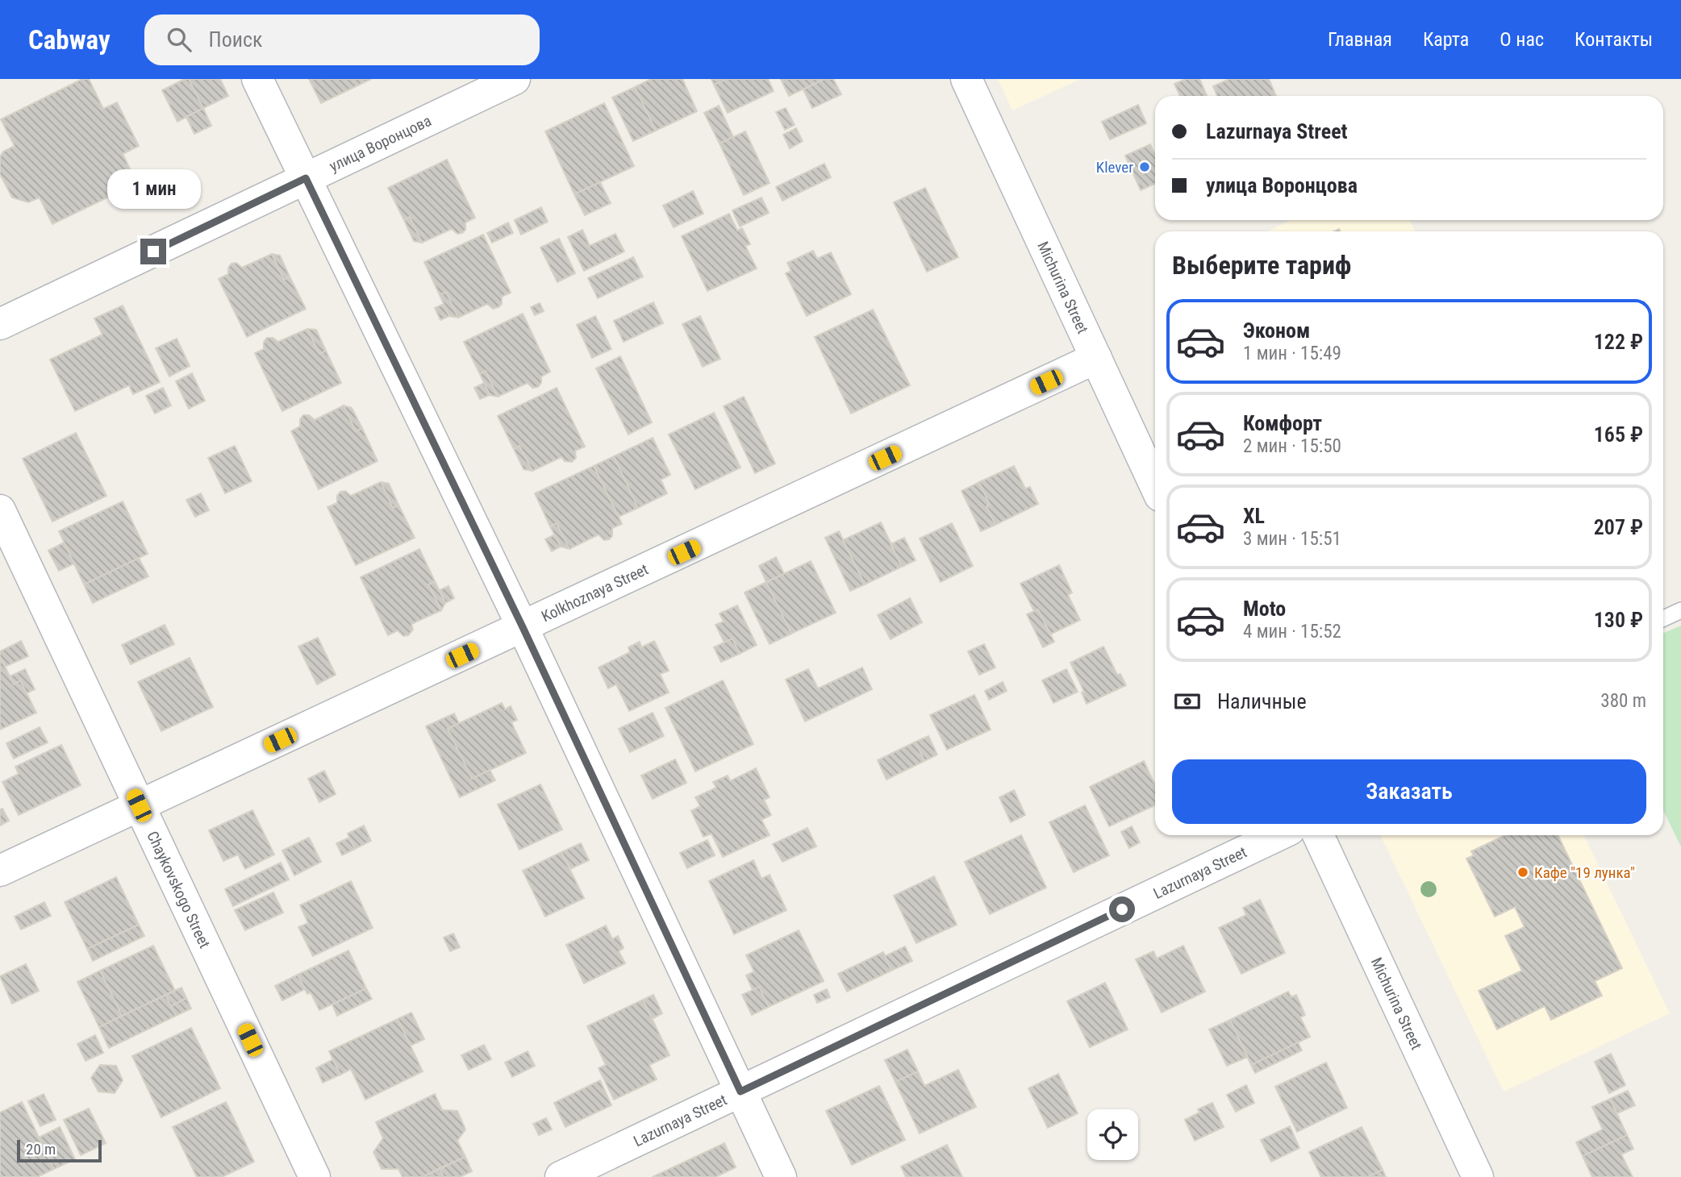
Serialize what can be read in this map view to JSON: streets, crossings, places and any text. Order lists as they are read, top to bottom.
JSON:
{
  "streets": {
    "street": [
      "улица Воронцова",
      "Michurina Street",
      "Kolkhoznaya Street",
      "Lazurnaya Street",
      "Chaykovskogo Street"
    ]
  },
  "crossings": [
    ["Michurina Street", "Kolkhoznaya Street"],
    ["Kolkhoznaya Street", "Chaykovskogo Street"]
  ],
  "places": ["Klever", "Кафе \"19 лунка\""],
  "scale_bar": "20 m",
  "page": {
    "header": "Cabway",
    "search": "Поиск",
    "nav": [
      "Главная",
      "Карта",
      "О нас",
      "Контакты"
    ],
    "banner": ["Lazurnaya Street", "улица Воронцова"],
    "bubble": "1 мин",
    "heading": "Выберите тариф",
    "list": [
      {
        "name": "Эконом",
        "note": "1 мин · 15:49",
        "value": "122 ₽"
      },
      {
        "name": "Комфорт",
        "note": "2 мин · 15:50",
        "value": "165 ₽"
      },
      {
        "name": "XL",
        "note": "3 мин · 15:51",
        "value": "207 ₽"
      },
      {
        "name": "Moto",
        "note": "4 мин · 15:52",
        "value": "130 ₽"
      }
    ],
    "pay": ["Наличные", "380 m"],
    "buttons": "Заказать",
    "scale": "20 m"
  }
}
